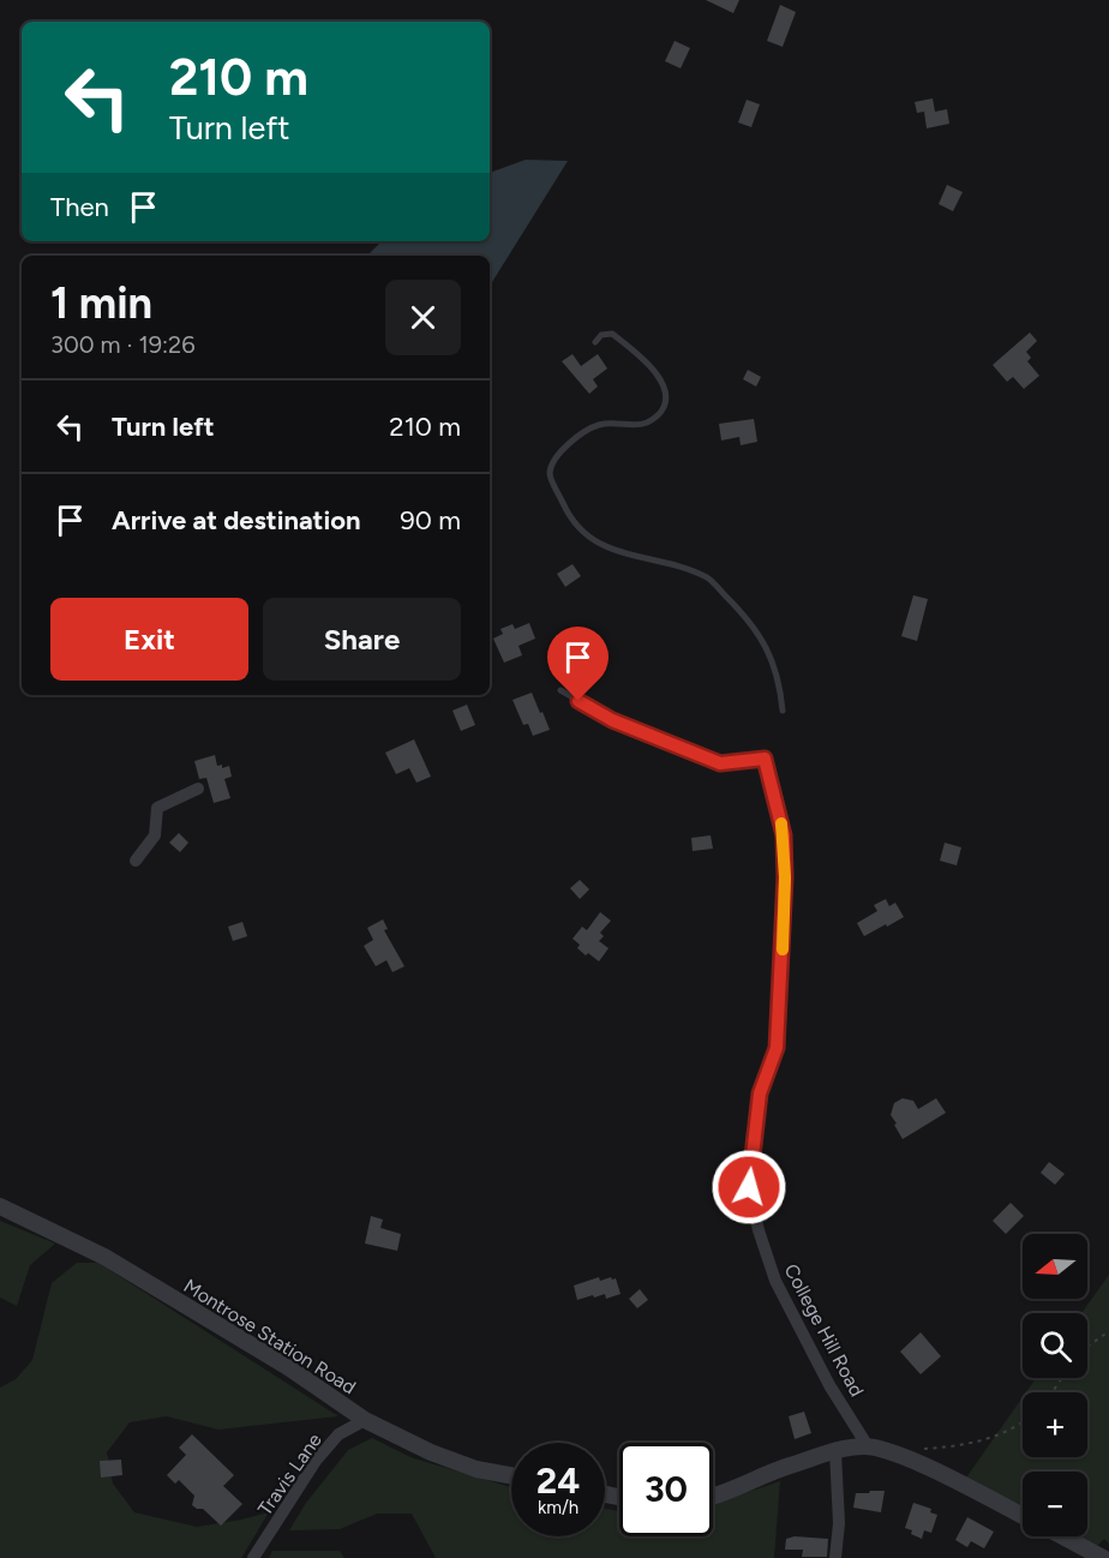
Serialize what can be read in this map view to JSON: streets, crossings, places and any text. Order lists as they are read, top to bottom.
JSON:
{
  "streets": {
    "street": ["College Hill Road", "Montrose Station Road", "Travis Lane"]
  },
  "crossings": [
    ["Montrose Station Road", "Travis Lane"]
  ],
  "north": "left",
  "page": {
    "turn": ["210 m", "Turn left"],
    "then": "Then",
    "heading": ["1 min", "300 m · 19:26"],
    "list": [
      {
        "name": "Turn left",
        "value": "210 m"
      },
      {
        "name": "Arrive at destination",
        "value": "90 m"
      }
    ],
    "buttons": ["Exit", "Share"],
    "map_buttons": ["+", "−"],
    "speed": "24 km/h",
    "limit": "30"
  }
}
